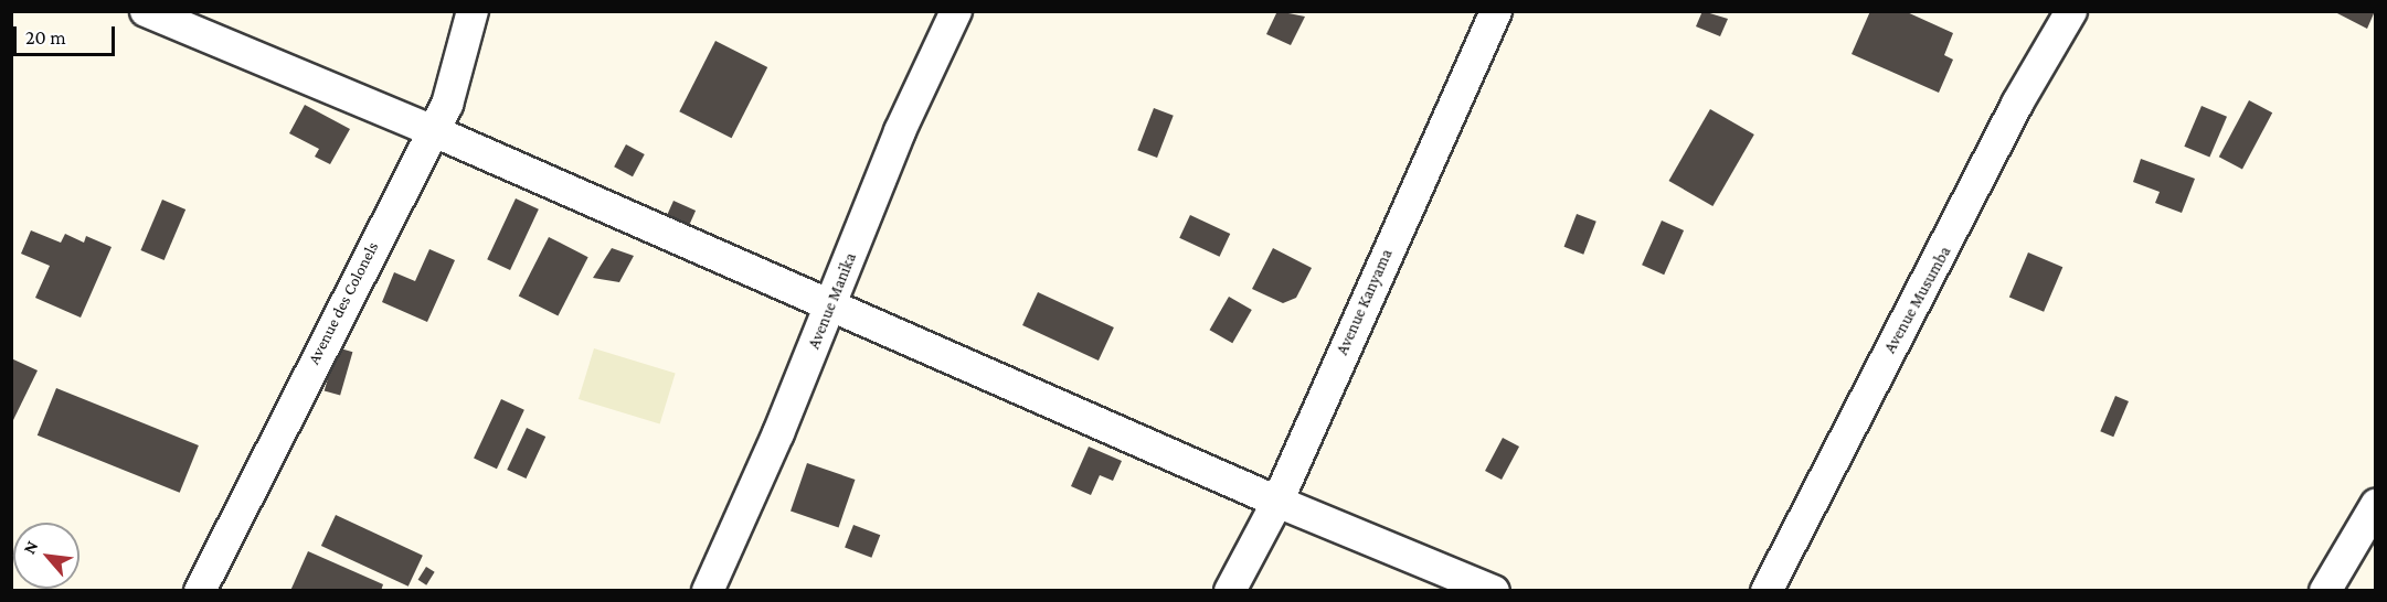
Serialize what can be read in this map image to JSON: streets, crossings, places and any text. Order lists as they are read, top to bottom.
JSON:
{
  "streets": {
    "street": [
      "Avenue Musumba",
      "Avenue Manika",
      "Avenue Kanyama",
      "Avenue des Colonels"
    ]
  },
  "scale_bar": "20 m",
  "north": "top left"
}
